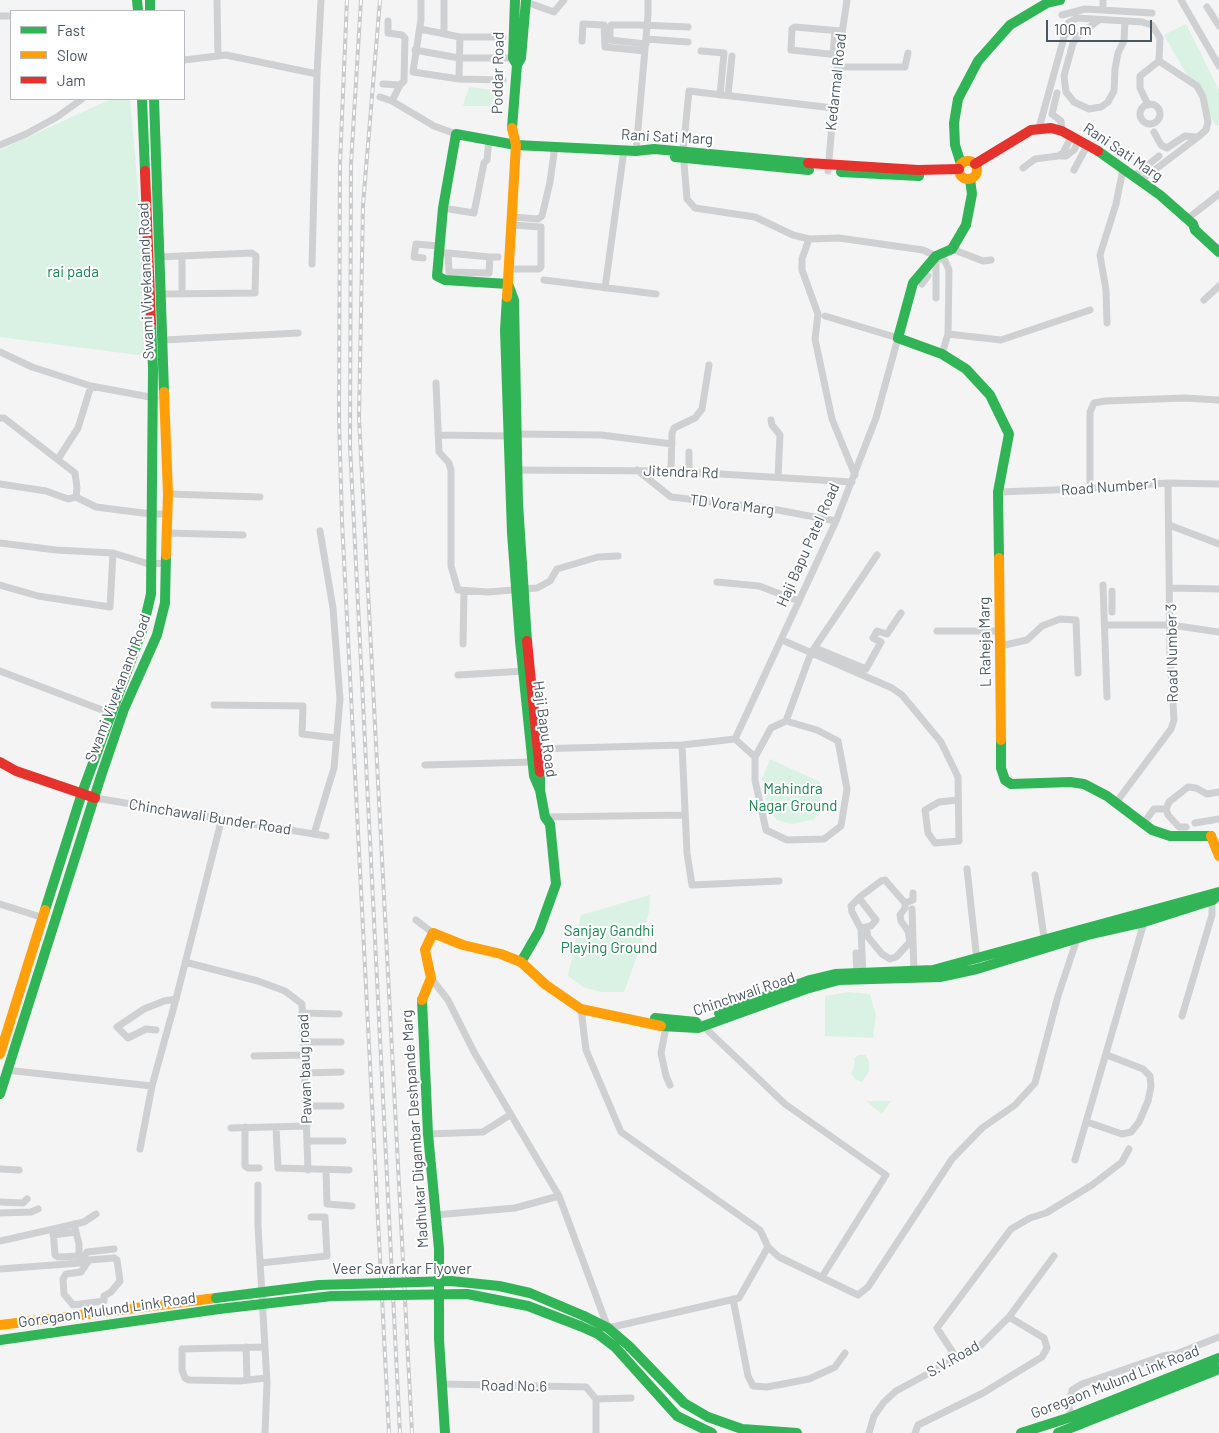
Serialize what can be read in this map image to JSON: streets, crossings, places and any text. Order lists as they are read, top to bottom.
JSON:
{
  "streets": {
    "street": [
      "Poddar Road",
      "Kedarmal Road",
      "Rani Sati Marg",
      "Swami Vivekanand Road",
      "Jitendra Rd",
      "Road Number 1",
      "TD Vora Marg",
      "Haji Bapu Patel Road",
      "L Raheja Marg",
      "Road Number 3",
      "Haji Bapu Road",
      "Chinchawali Bunder Road",
      "Chinchwali Road",
      "Pawan baug road",
      "Madhukar Digambar Deshpande Marg",
      "Veer Savarkar Flyover",
      "Goregaon Mulund Link Road",
      "S.V.Road",
      "Road No.6"
    ]
  },
  "crossings": [
    ["Poddar Road", "Rani Sati Marg"],
    ["Poddar Road", "Haji Bapu Road"],
    ["Kedarmal Road", "Rani Sati Marg"],
    ["Swami Vivekanand Road", "Chinchawali Bunder Road"],
    ["Jitendra Rd", "TD Vora Marg"],
    ["Jitendra Rd", "Haji Bapu Patel Road"],
    ["Jitendra Rd", "Haji Bapu Road"],
    ["Road Number 1", "L Raheja Marg"],
    ["Road Number 1", "Road Number 3"],
    ["TD Vora Marg", "Haji Bapu Patel Road"],
    ["Haji Bapu Patel Road", "L Raheja Marg"],
    ["L Raheja Marg", "Road Number 3"],
    ["Haji Bapu Road", "Chinchwali Road"],
    ["Madhukar Digambar Deshpande Marg", "Road No.6"],
    ["Veer Savarkar Flyover", "Goregaon Mulund Link Road"]
  ],
  "parks": ["rai pada", "Mahindra Nagar Ground", "Sanjay Gandhi Playing Ground"],
  "legend": ["Fast", "Slow", "Jam"],
  "scale_bar": "100 m"
}
